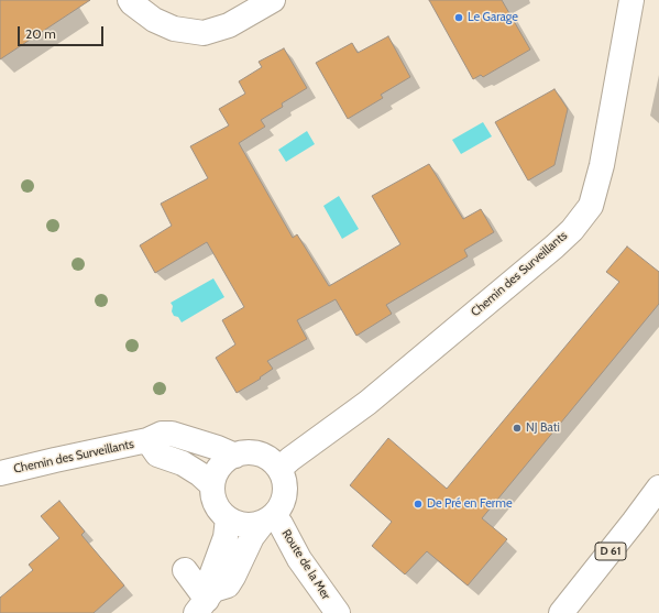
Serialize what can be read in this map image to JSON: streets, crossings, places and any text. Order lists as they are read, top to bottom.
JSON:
{
  "streets": {
    "street": ["Chemin des Surveillants", "D 61", "Route de la Mer"]
  },
  "crossings": [
    ["Chemin des Surveillants", "Route de la Mer"]
  ],
  "places": ["Le Garage", "NJ Bati", "De Pré en Ferme"],
  "scale_bar": "20 m"
}
